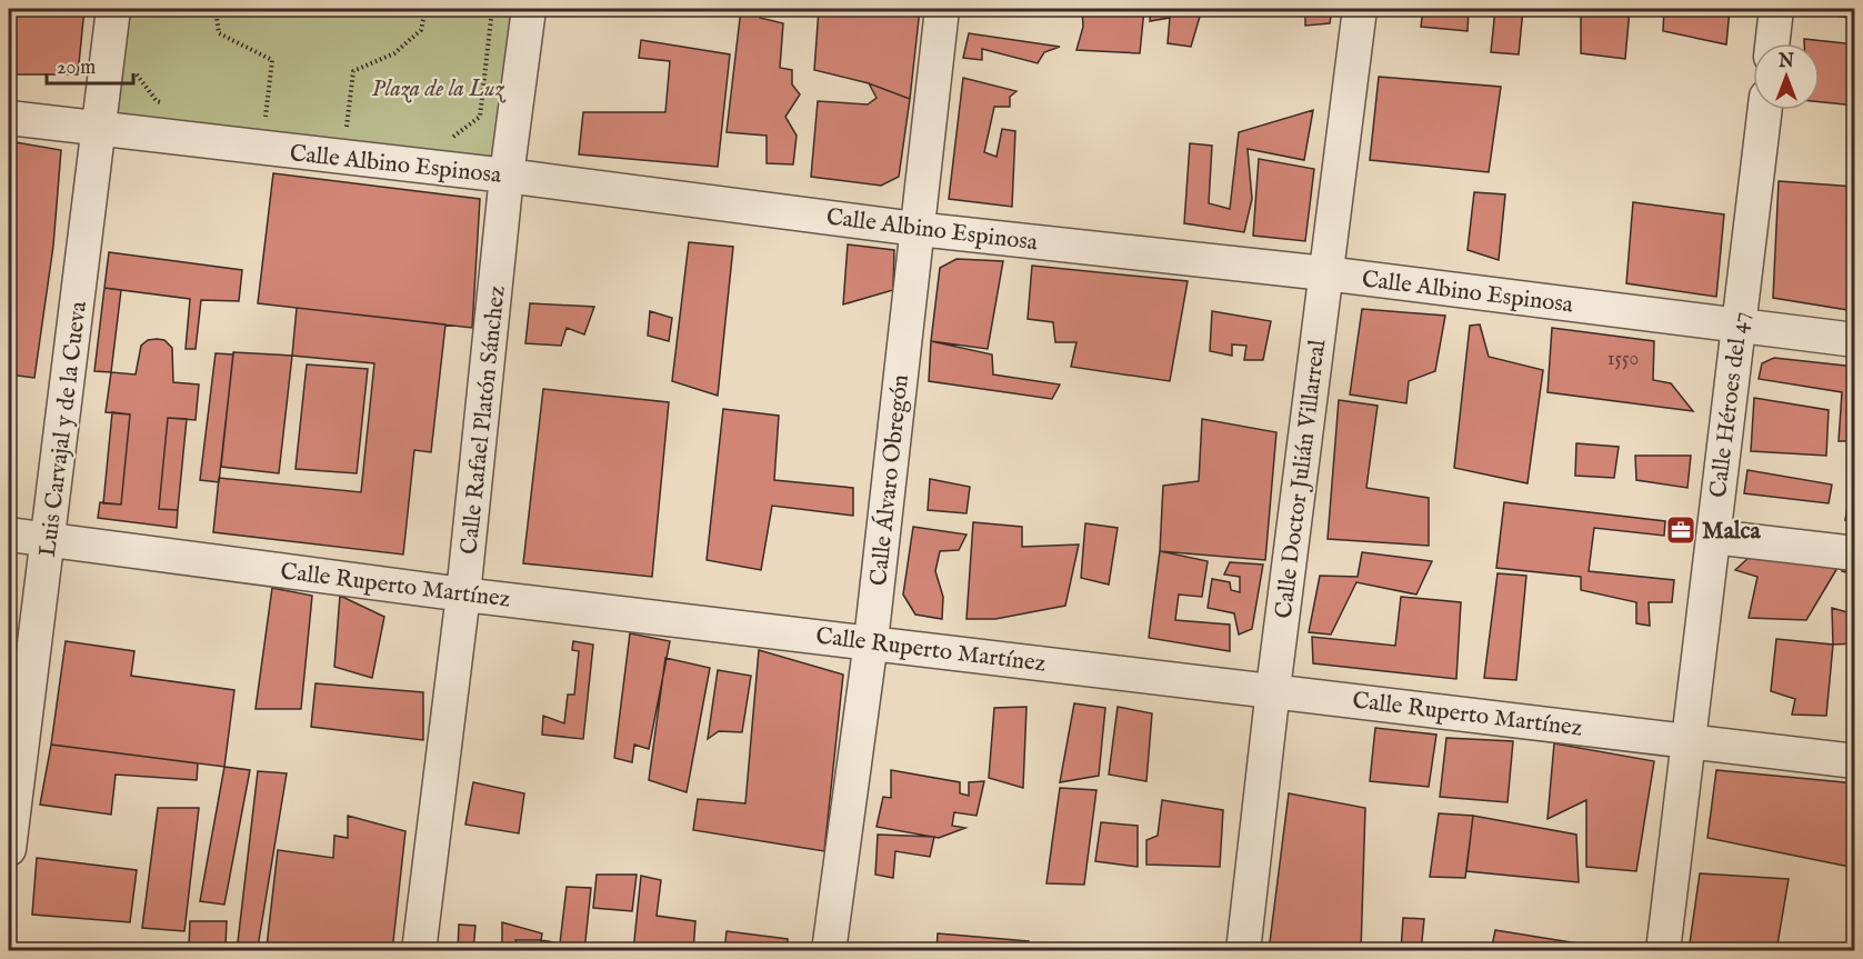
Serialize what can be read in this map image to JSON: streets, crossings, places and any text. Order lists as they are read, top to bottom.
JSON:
{
  "streets": {
    "street": [
      "Calle Albino Espinosa",
      "Calle Héroes del 47",
      "Calle Rafael Platón Sánchez",
      "Luis Carvajal y de la Cueva",
      "Calle Doctor Julián Villarreal",
      "Calle Álvaro Obregón",
      "Calle Ruperto Martínez"
    ]
  },
  "crossings": [
    ["Calle Albino Espinosa", "Calle Héroes del 47"],
    ["Calle Albino Espinosa", "Calle Rafael Platón Sánchez"],
    ["Calle Albino Espinosa", "Luis Carvajal y de la Cueva"],
    ["Calle Albino Espinosa", "Calle Doctor Julián Villarreal"],
    ["Calle Albino Espinosa", "Calle Álvaro Obregón"],
    ["Calle Héroes del 47", "Calle Ruperto Martínez"],
    ["Calle Rafael Platón Sánchez", "Calle Ruperto Martínez"],
    ["Luis Carvajal y de la Cueva", "Calle Ruperto Martínez"],
    ["Calle Doctor Julián Villarreal", "Calle Ruperto Martínez"],
    ["Calle Álvaro Obregón", "Calle Ruperto Martínez"]
  ],
  "parks": ["Plaza de la Luz"],
  "places": {
    "office": ["Malca"]
  },
  "house_numbers": ["1550"],
  "scale_bar": "20 m",
  "north": "top"
}
